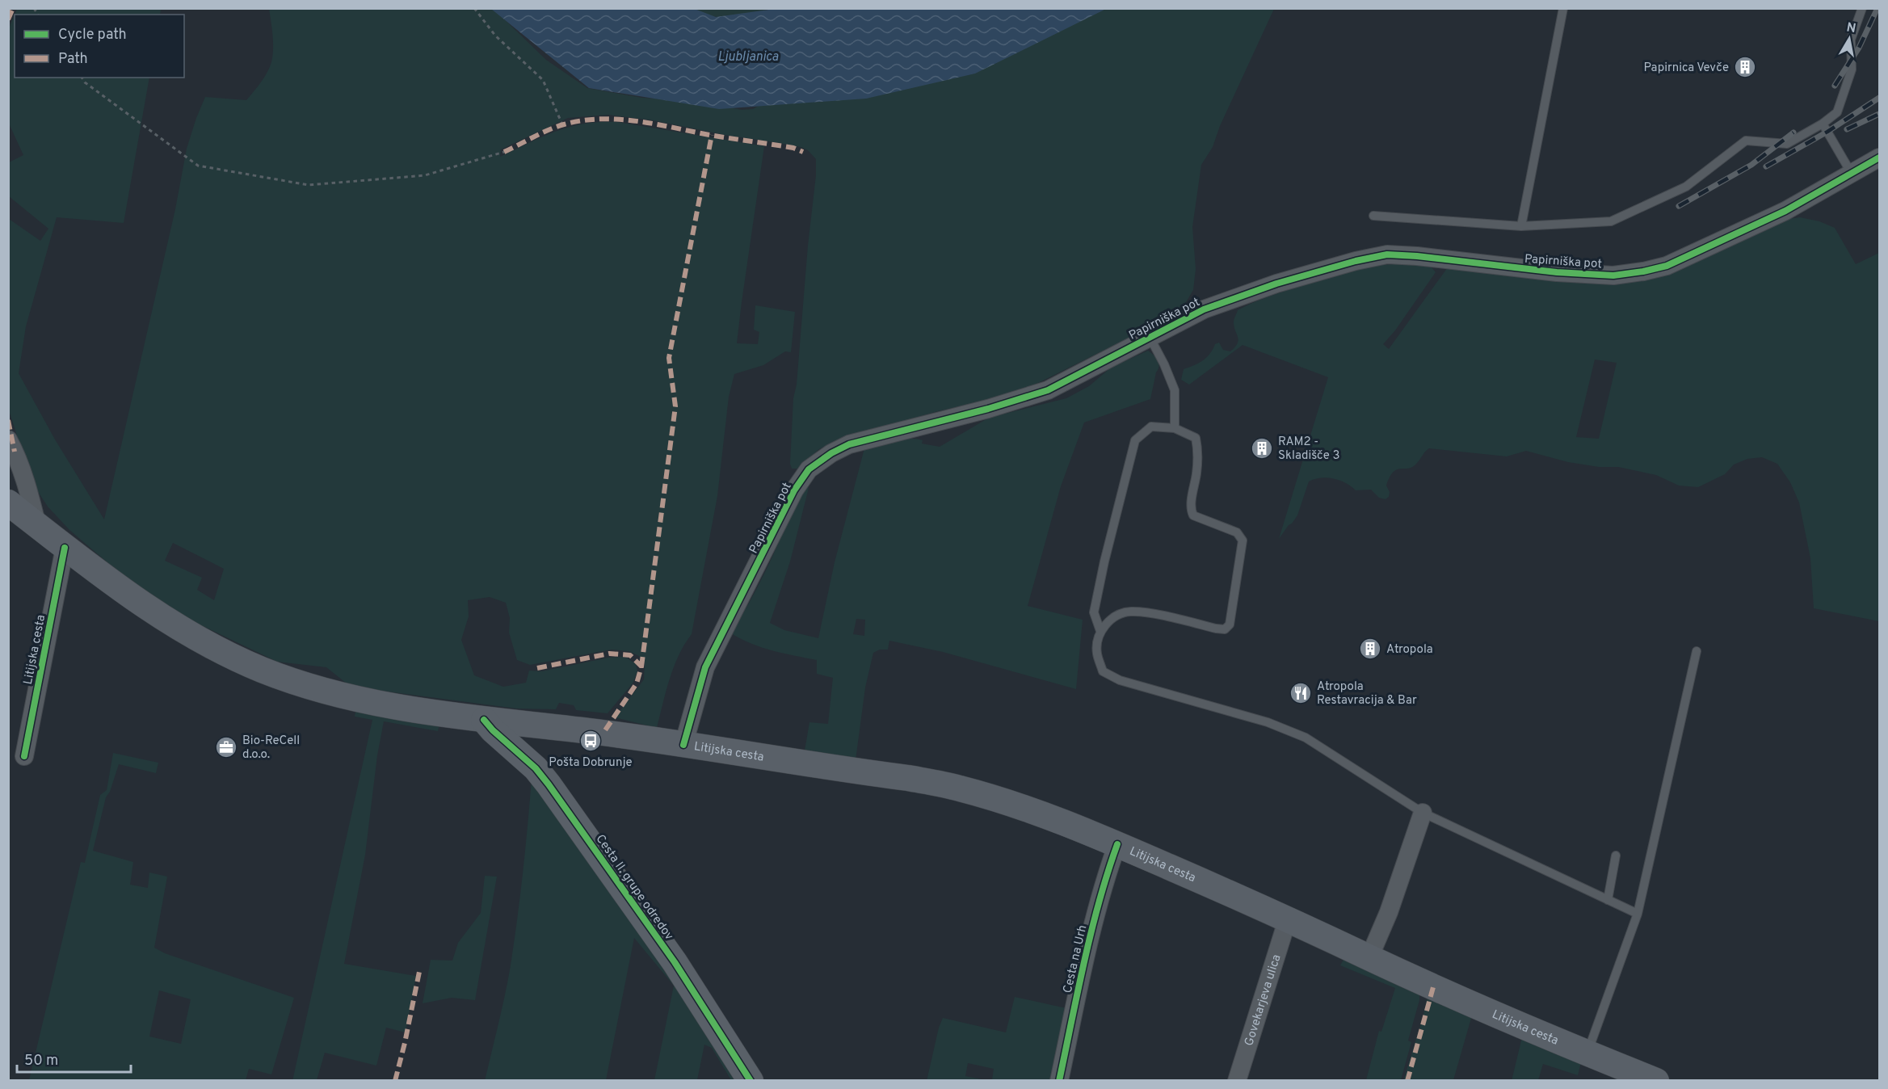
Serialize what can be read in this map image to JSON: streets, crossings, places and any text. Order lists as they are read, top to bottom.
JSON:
{
  "streets": {
    "main road": ["Litijska cesta", "Cesta II. grupe odredov"],
    "street": ["Papirniška pot", "Cesta na Urh", "Govekarjeva ulica"]
  },
  "crossings": [
    ["Papirniška pot", "Litijska cesta"],
    ["Litijska cesta", "Cesta II. grupe odredov"],
    ["Litijska cesta", "Cesta na Urh"],
    ["Litijska cesta", "Govekarjeva ulica"]
  ],
  "water": ["Ljubljanica"],
  "places": {
    "building": ["Papirnica Vevče", "RAM2 - Skladišče 3", "Atropola"],
    "restaurant": ["Atropola Restavracija & Bar"],
    "bus stop": ["Pošta Dobrunje"],
    "office": ["Bio-ReCell d.o.o."]
  },
  "legend": ["Cycle path", "Path"],
  "scale_bar": "50 m",
  "north": "top"
}
